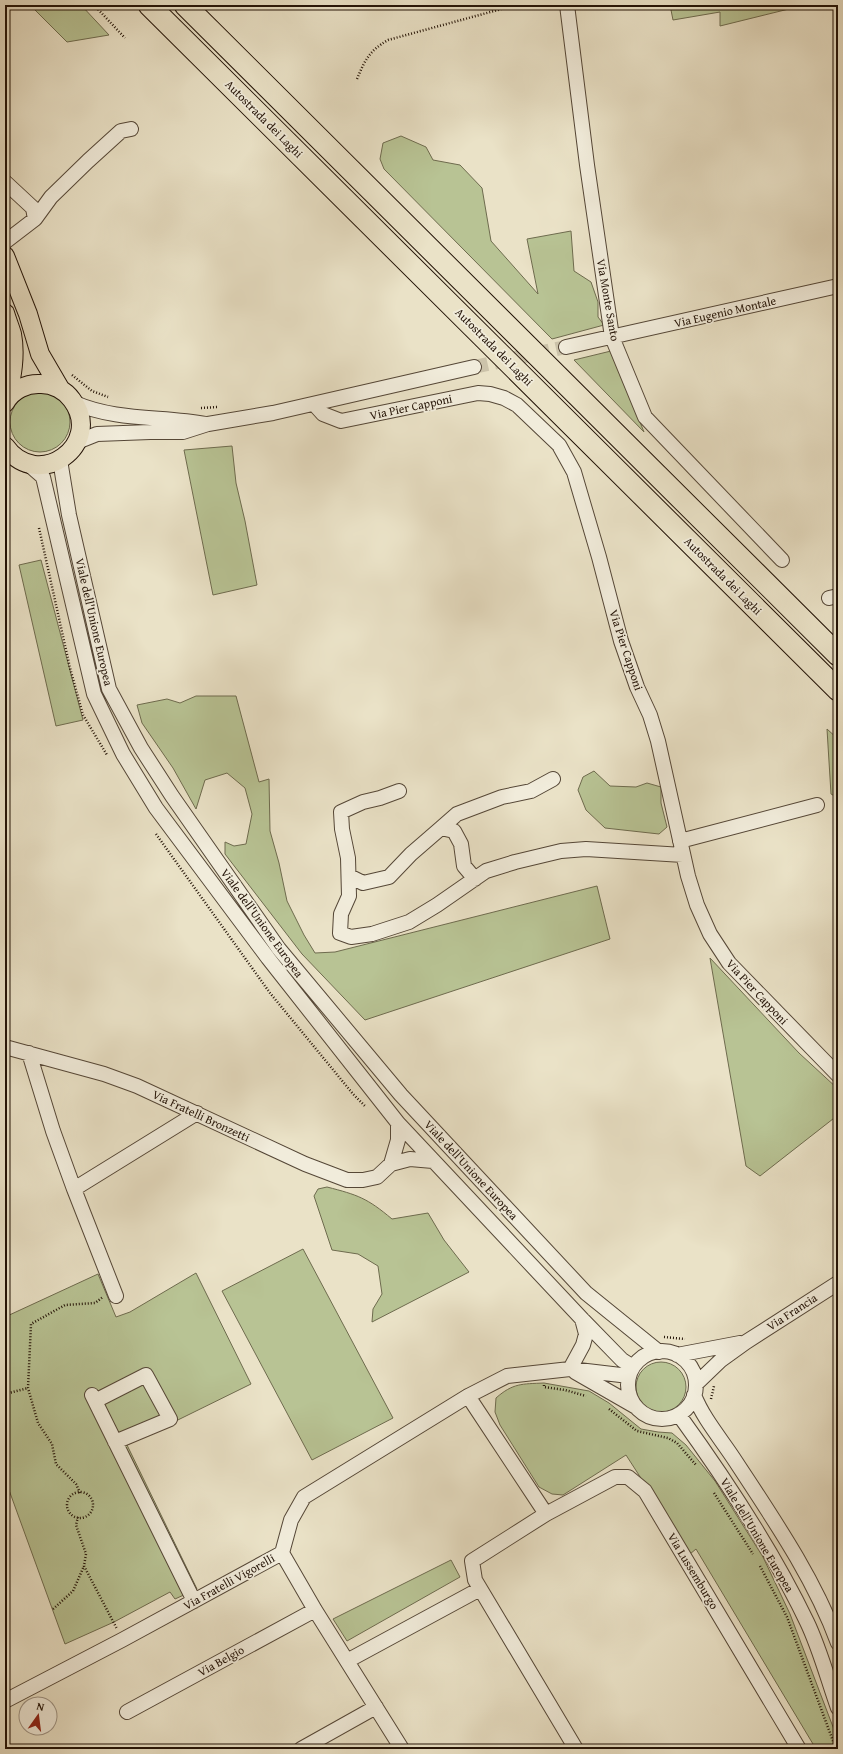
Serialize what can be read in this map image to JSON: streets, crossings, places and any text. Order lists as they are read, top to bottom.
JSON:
{
  "streets": {
    "highway": ["Autostrada dei Laghi"],
    "street": [
      "Via Monte Santo",
      "Via Eugenio Montale",
      "Via Pier Capponi",
      "Viale dell'Unione Europea",
      "Via Fratelli Bronzetti",
      "Via Francia",
      "Via Lussemburgo",
      "Via Fratelli Vigorelli",
      "Via Belgio"
    ]
  },
  "crossings": [
    ["Via Monte Santo", "Via Eugenio Montale"],
    ["Viale dell'Unione Europea", "Via Fratelli Bronzetti"],
    ["Viale dell'Unione Europea", "Via Francia"],
    ["Viale dell'Unione Europea", "Via Fratelli Vigorelli"],
    ["Via Francia", "Via Fratelli Vigorelli"]
  ],
  "north": "top"
}
